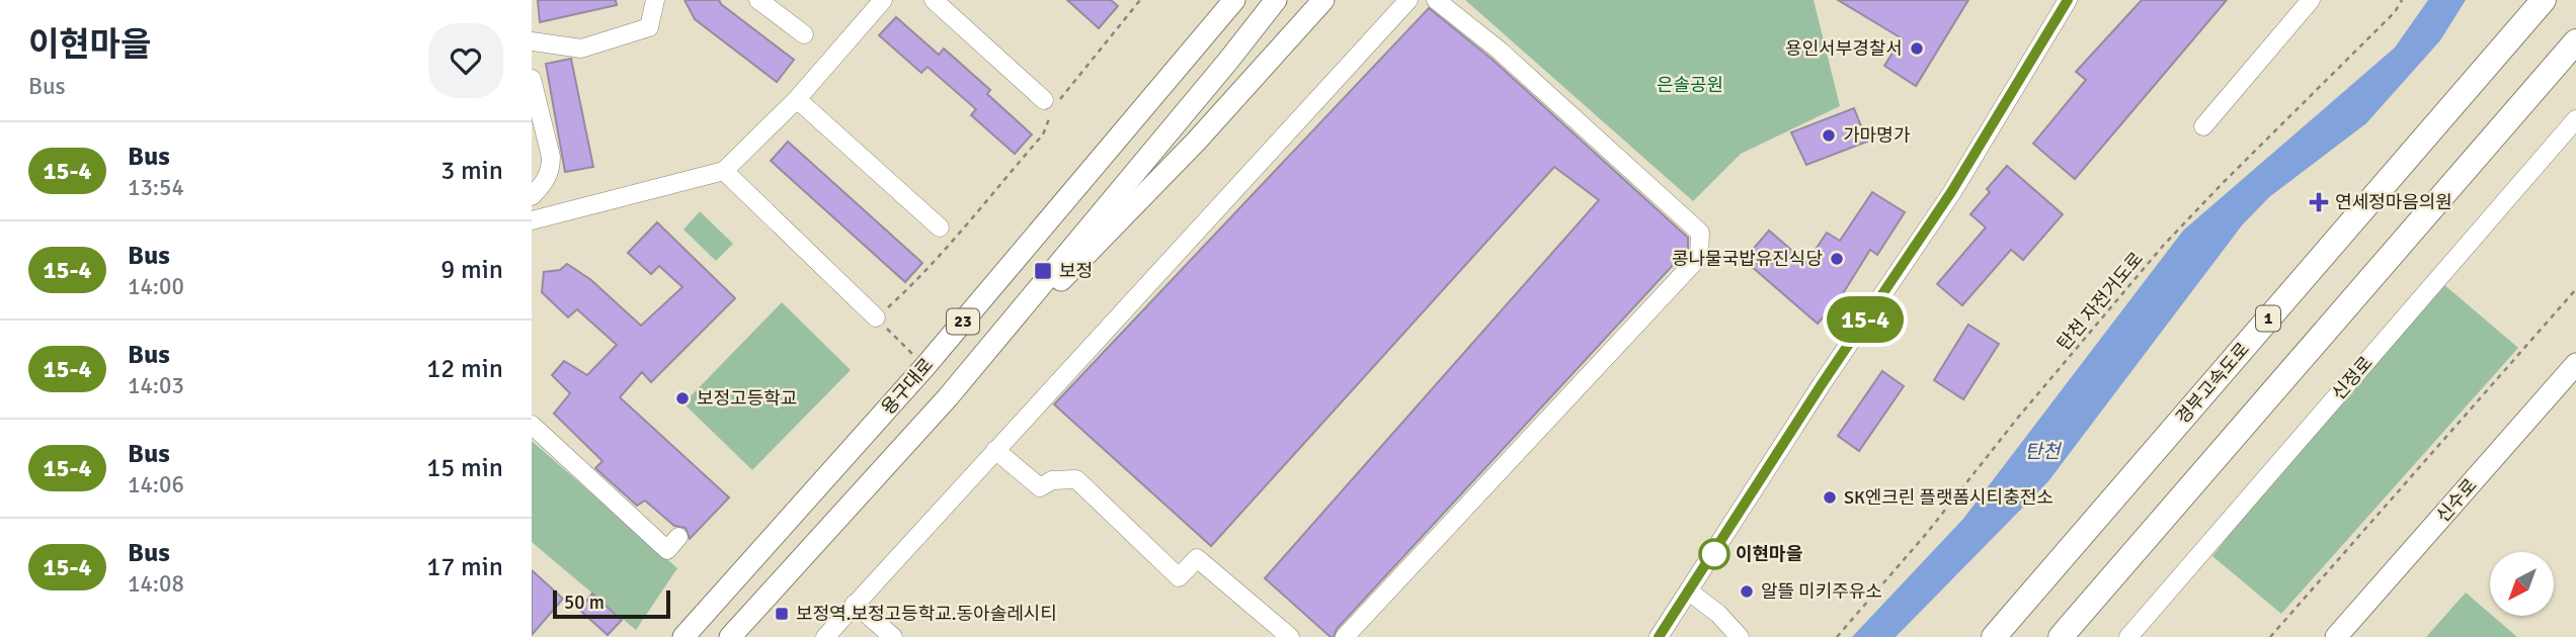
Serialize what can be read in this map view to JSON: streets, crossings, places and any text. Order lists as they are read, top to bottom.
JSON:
{
  "streets": {
    "highway": ["1", "경부고속도로"],
    "main road": ["23", "용구대로", "신수로"],
    "street": ["신정로"],
    "path": ["탄천 자전거도로"]
  },
  "water": ["탄천"],
  "parks": ["은솔공원"],
  "places": {
    "other": [
      "용인서부경찰서",
      "가마명가",
      "콩나물국밥유진식당",
      "보정고등학교",
      "SK엔크린 플랫폼시티충전소",
      "이현마을",
      "알뜰 미키주유소"
    ],
    "health": ["연세정마음의원"],
    "transit": ["보정", "보정역.보정고등학교.동아솔레시티"]
  },
  "lines": ["bus line 15-4"],
  "scale_bar": "50 m",
  "north": "bottom left",
  "page": {
    "heading": ["이현마을", "Bus"],
    "on_map": "15-4",
    "list": [
      {
        "mark": "15-4",
        "name": "Bus",
        "note": "13:54",
        "value": "3 min"
      },
      {
        "mark": "15-4",
        "name": "Bus",
        "note": "14:00",
        "value": "9 min"
      },
      {
        "mark": "15-4",
        "name": "Bus",
        "note": "14:03",
        "value": "12 min"
      },
      {
        "mark": "15-4",
        "name": "Bus",
        "note": "14:06",
        "value": "15 min"
      },
      {
        "mark": "15-4",
        "name": "Bus",
        "note": "14:08",
        "value": "17 min"
      }
    ],
    "scale": "50 m"
  }
}
